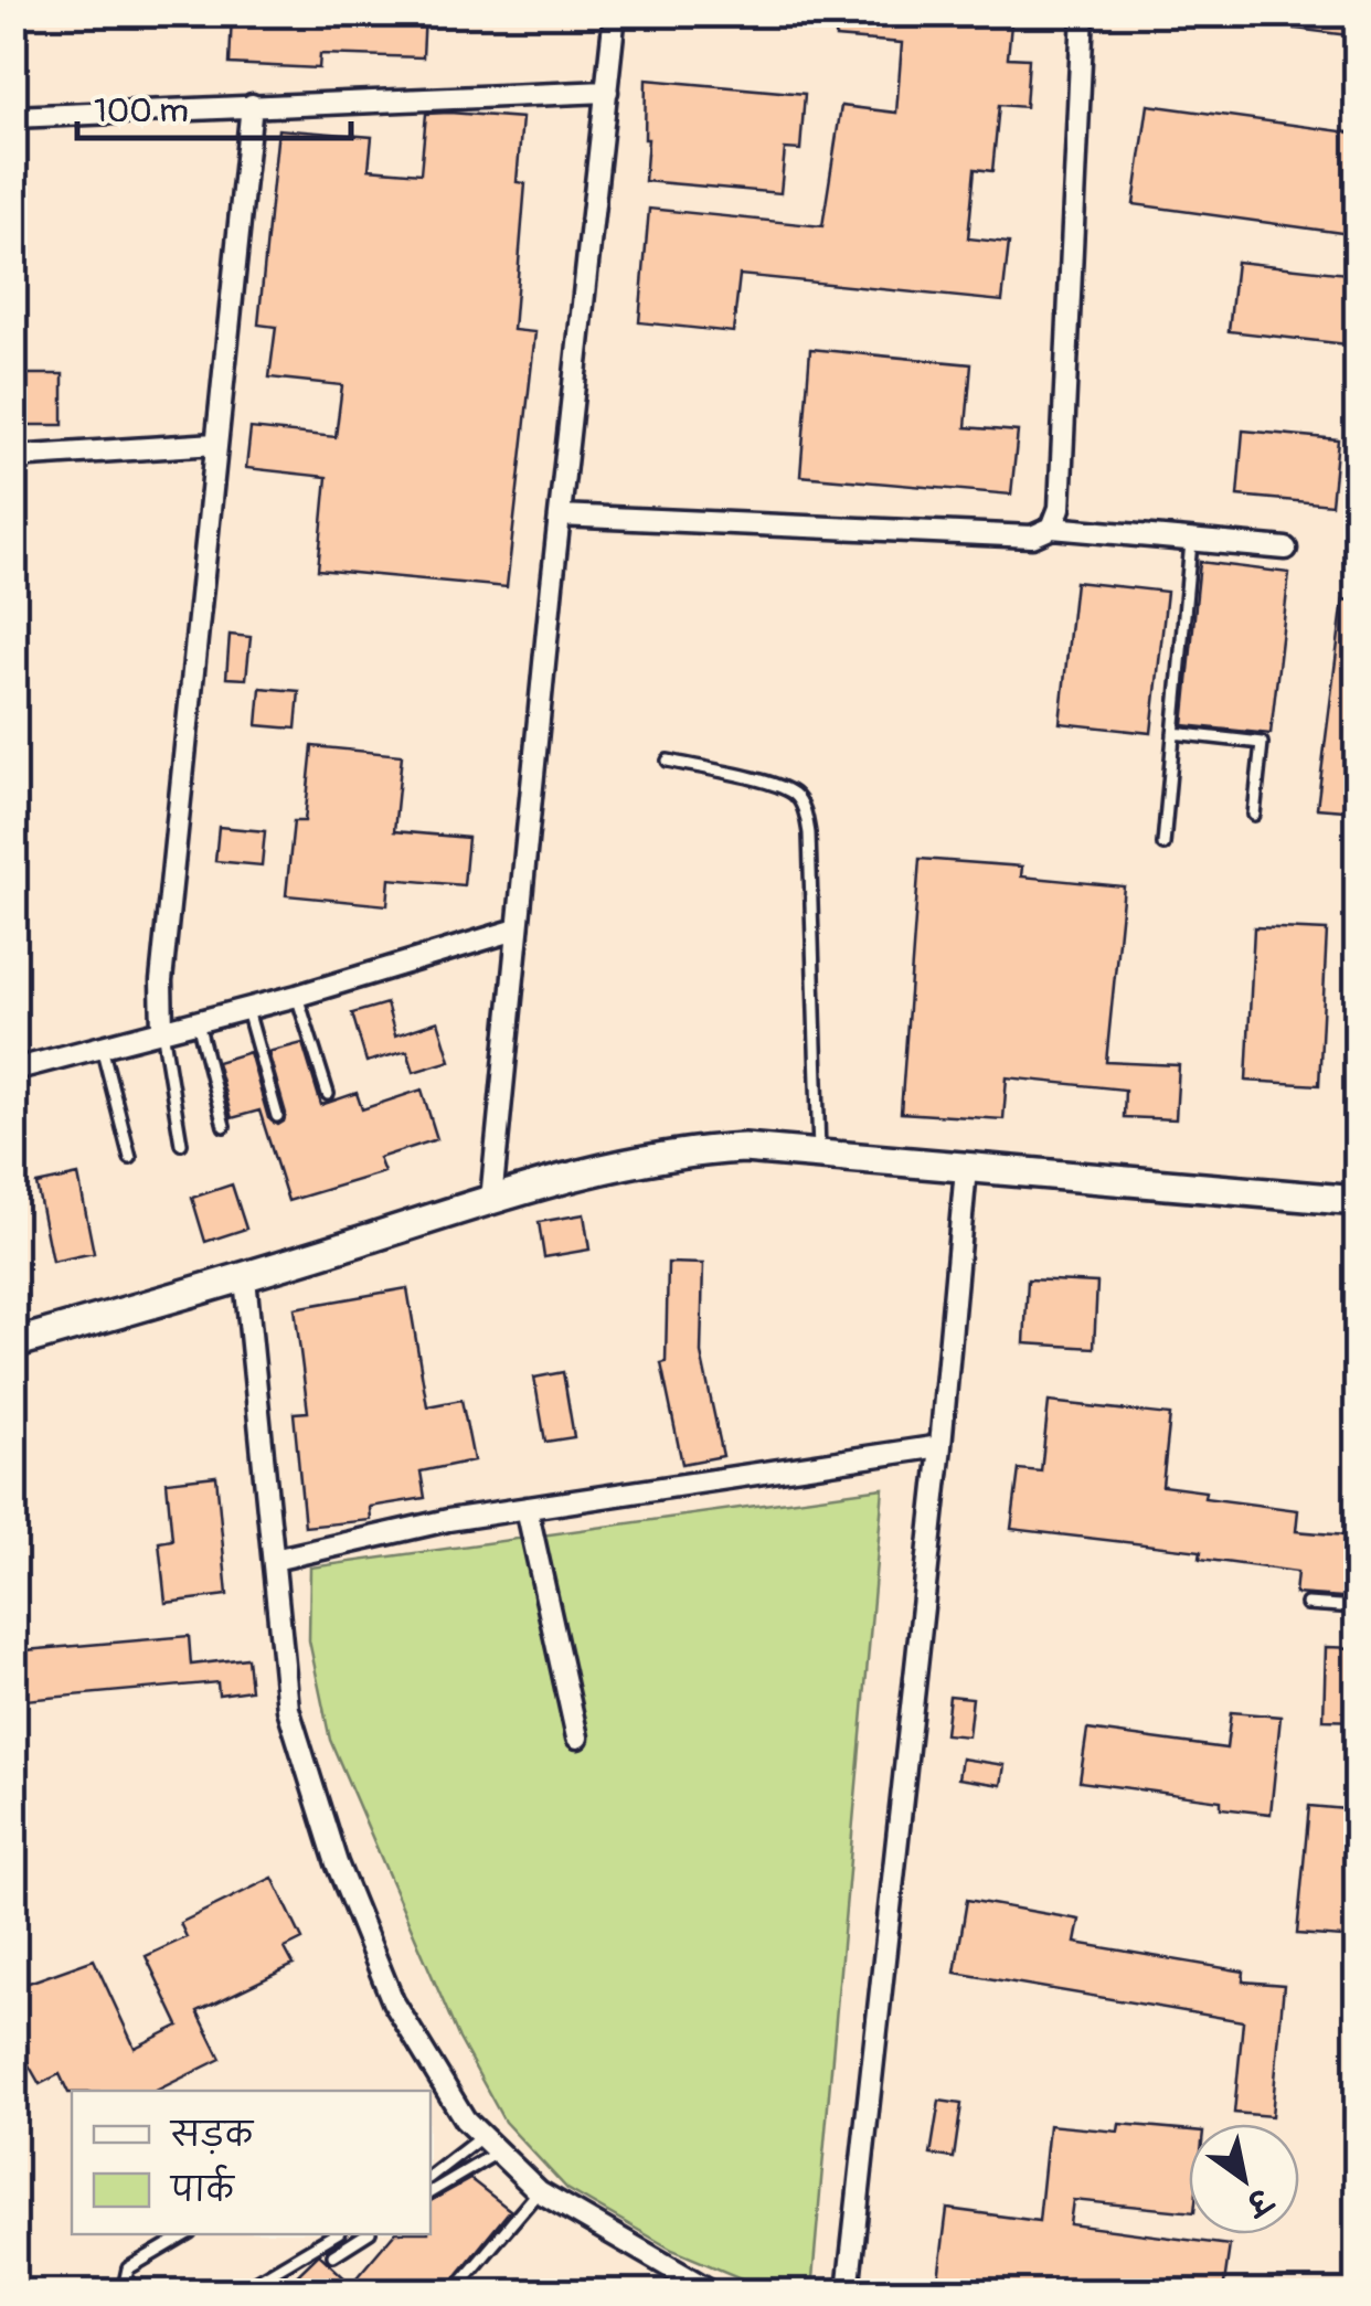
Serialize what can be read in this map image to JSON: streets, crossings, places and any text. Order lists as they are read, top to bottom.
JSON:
{
  "legend": ["सड़क", "पार्क"],
  "scale_bar": "100 m",
  "north": "bottom right"
}
